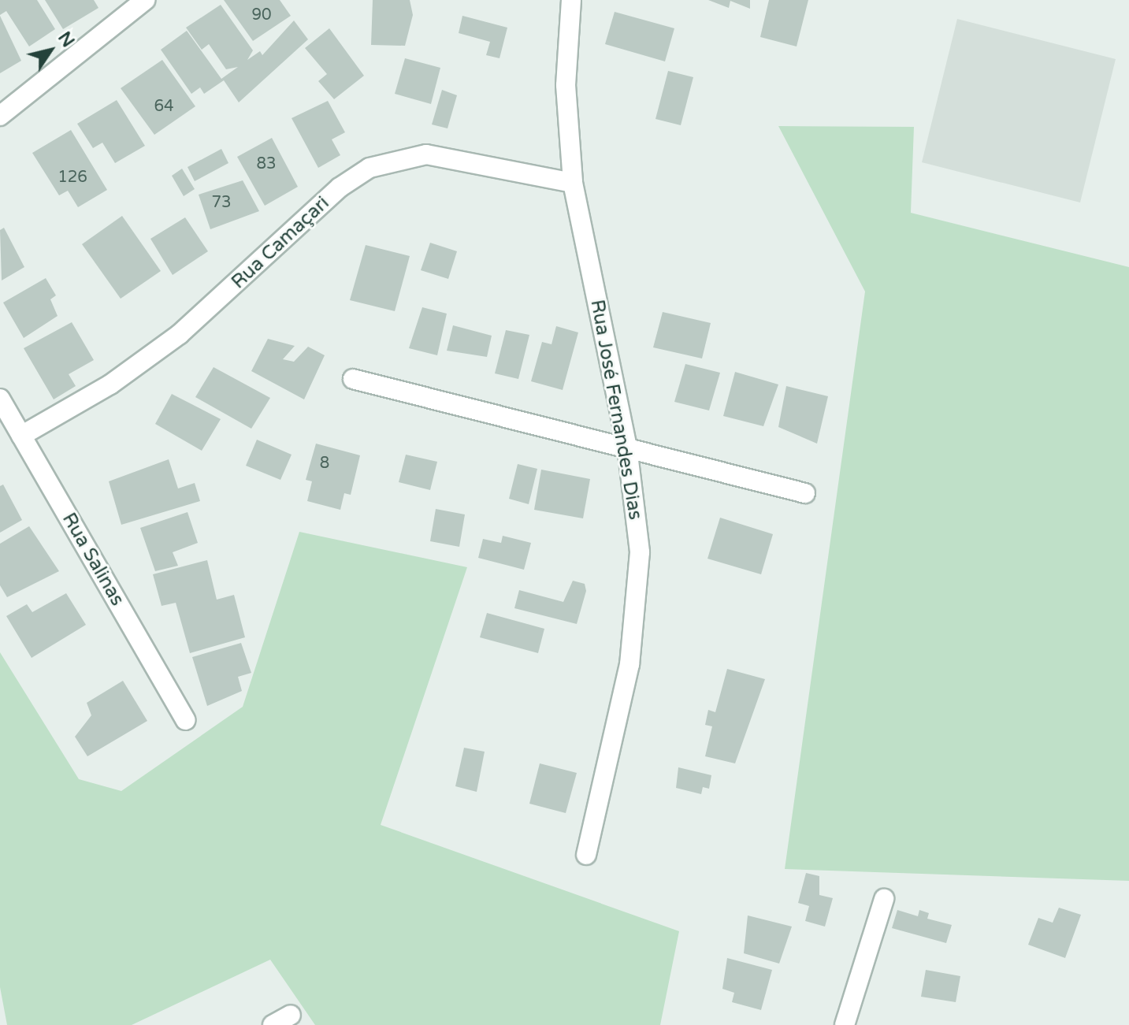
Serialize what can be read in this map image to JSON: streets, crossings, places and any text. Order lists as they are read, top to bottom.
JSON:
{
  "streets": {
    "street": ["Rua Camaçari", "Rua José Fernandes Dias", "Rua Salinas"]
  },
  "crossings": [
    ["Rua Camaçari", "Rua José Fernandes Dias"],
    ["Rua Camaçari", "Rua Salinas"]
  ],
  "house_numbers": [
    "90",
    "64",
    "83",
    "126",
    "73",
    "8"
  ],
  "north": "top right"
}
